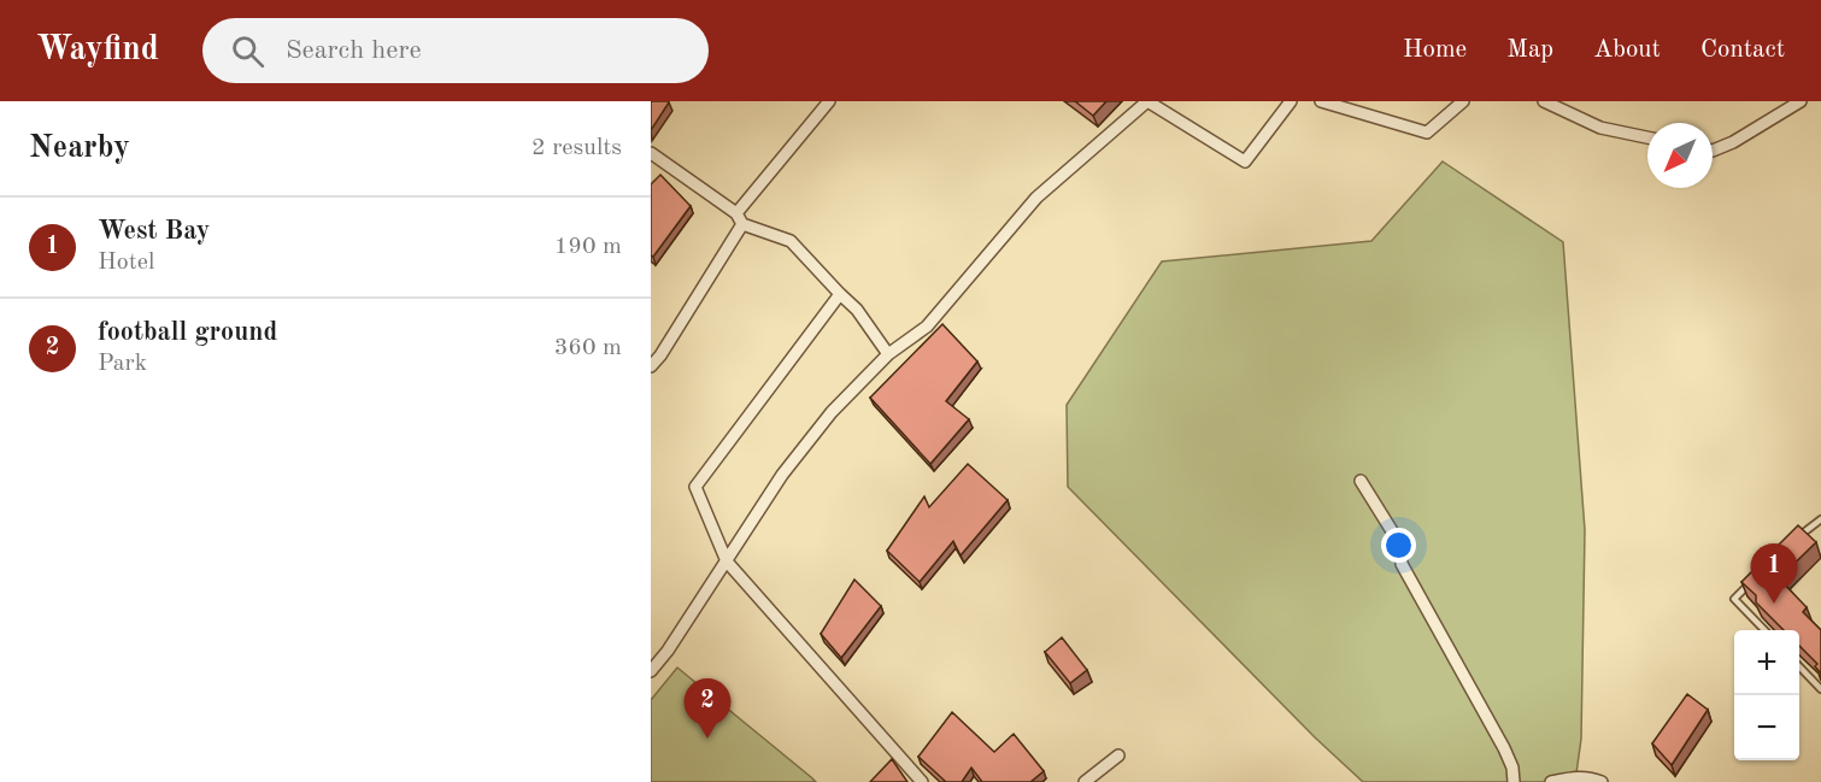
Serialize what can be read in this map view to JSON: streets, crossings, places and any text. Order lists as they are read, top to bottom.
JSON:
{
  "north": "bottom left",
  "page": {
    "header": "Wayfind",
    "search": "Search here",
    "nav": [
      "Home",
      "Map",
      "About",
      "Contact"
    ],
    "heading": ["Nearby", "2 results"],
    "list": [
      {
        "mark": "1",
        "name": "West Bay",
        "note": "Hotel",
        "value": "190 m"
      },
      {
        "mark": "2",
        "name": "football ground",
        "note": "Park",
        "value": "360 m"
      }
    ],
    "pins": ["1", "2"],
    "map_buttons": ["+", "−"]
  }
}
